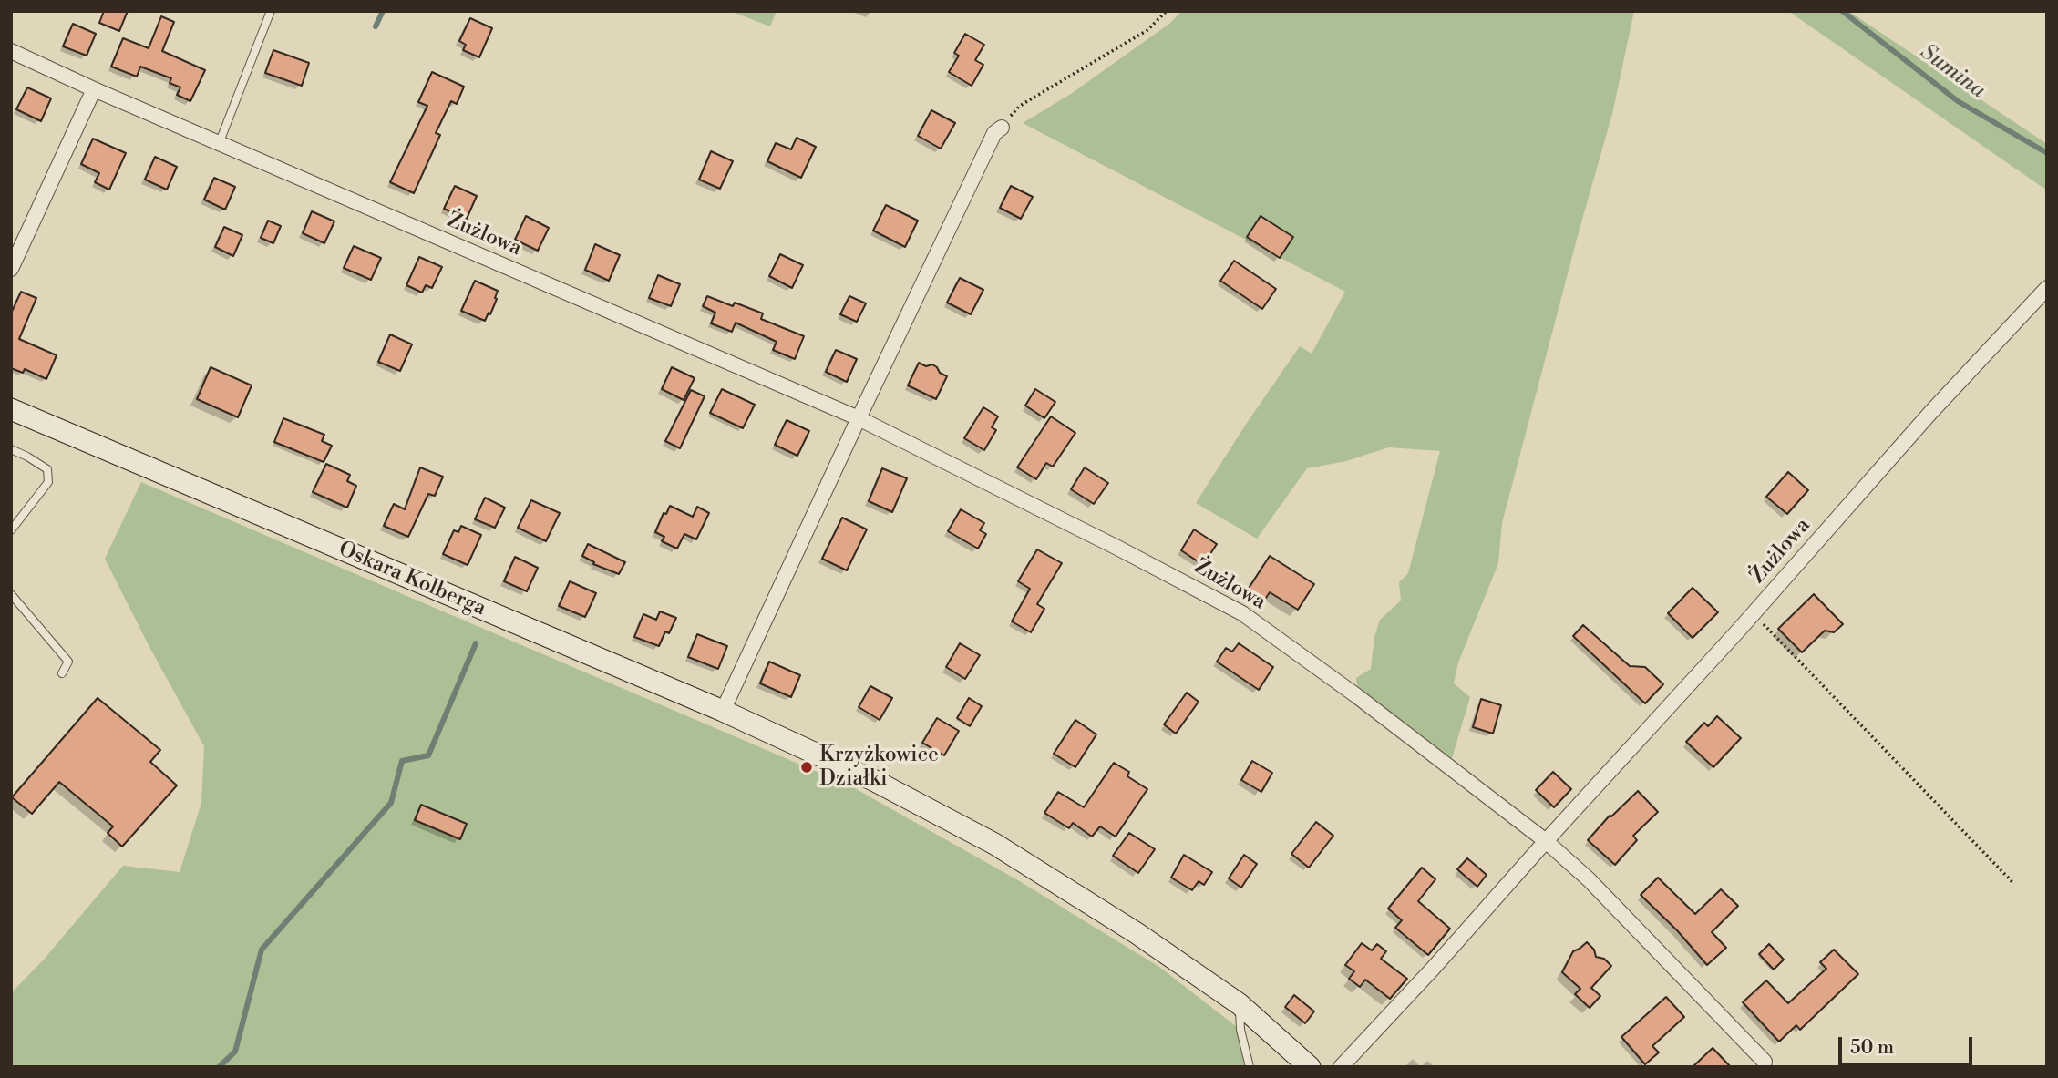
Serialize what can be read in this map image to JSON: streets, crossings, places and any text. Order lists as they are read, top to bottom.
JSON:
{
  "streets": {
    "main road": ["Oskara Kolberga"],
    "street": ["Żużlowa"]
  },
  "water": ["Sumina"],
  "places": ["Krzyżkowice Działki"],
  "scale_bar": "50 m"
}
